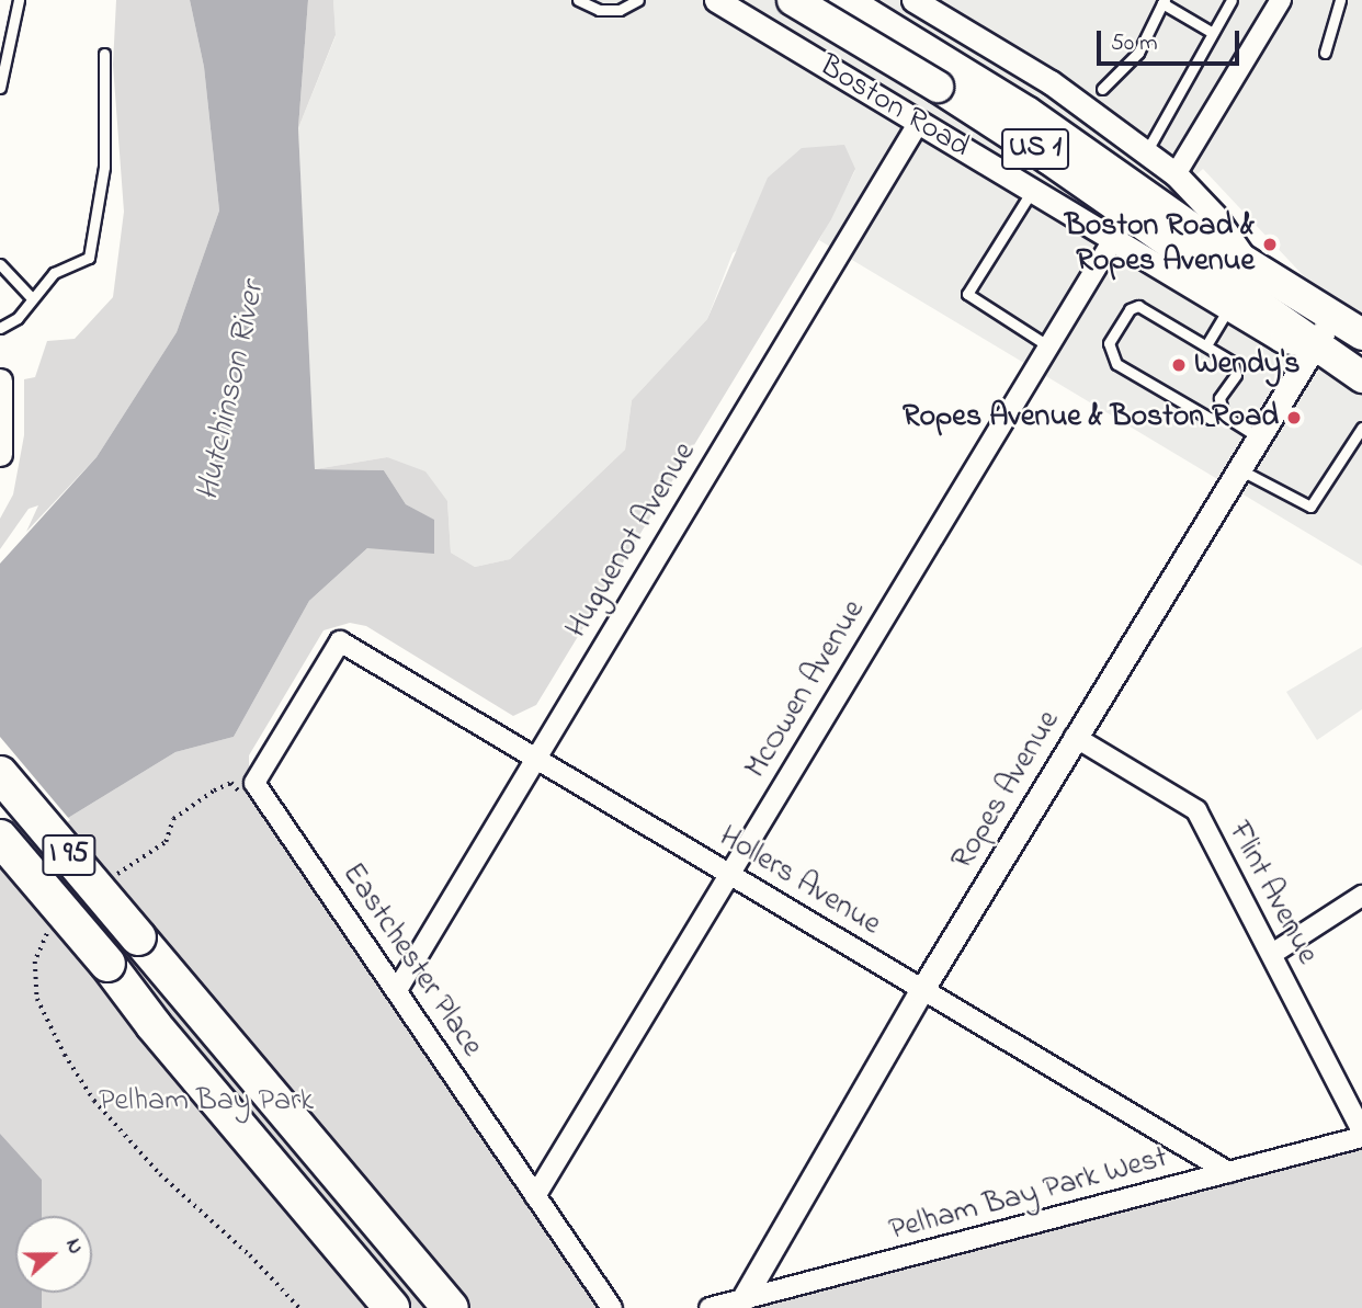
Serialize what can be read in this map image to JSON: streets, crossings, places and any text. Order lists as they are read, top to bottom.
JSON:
{
  "streets": {
    "highway": ["I 95"],
    "main road": ["Boston Road", "US 1"],
    "street": [
      "Huguenot Avenue",
      "McOwen Avenue",
      "Ropes Avenue",
      "Hollers Avenue",
      "Flint Avenue",
      "Eastchester Place",
      "Pelham Bay Park West"
    ]
  },
  "crossings": [
    ["Boston Road", "Huguenot Avenue"],
    ["Boston Road", "McOwen Avenue"],
    ["Boston Road", "Ropes Avenue"],
    ["Huguenot Avenue", "Hollers Avenue"],
    ["Huguenot Avenue", "Eastchester Place"],
    ["McOwen Avenue", "Hollers Avenue"],
    ["McOwen Avenue", "Eastchester Place"],
    ["Ropes Avenue", "Hollers Avenue"],
    ["Ropes Avenue", "Flint Avenue"],
    ["Ropes Avenue", "Pelham Bay Park West"],
    ["Hollers Avenue", "Eastchester Place"],
    ["Hollers Avenue", "Pelham Bay Park West"]
  ],
  "water": ["Hutchinson River"],
  "parks": ["Pelham Bay Park"],
  "places": ["Boston Road & Ropes Avenue", "Wendy's", "Ropes Avenue & Boston Road"],
  "scale_bar": "50 m",
  "north": "right"
}
